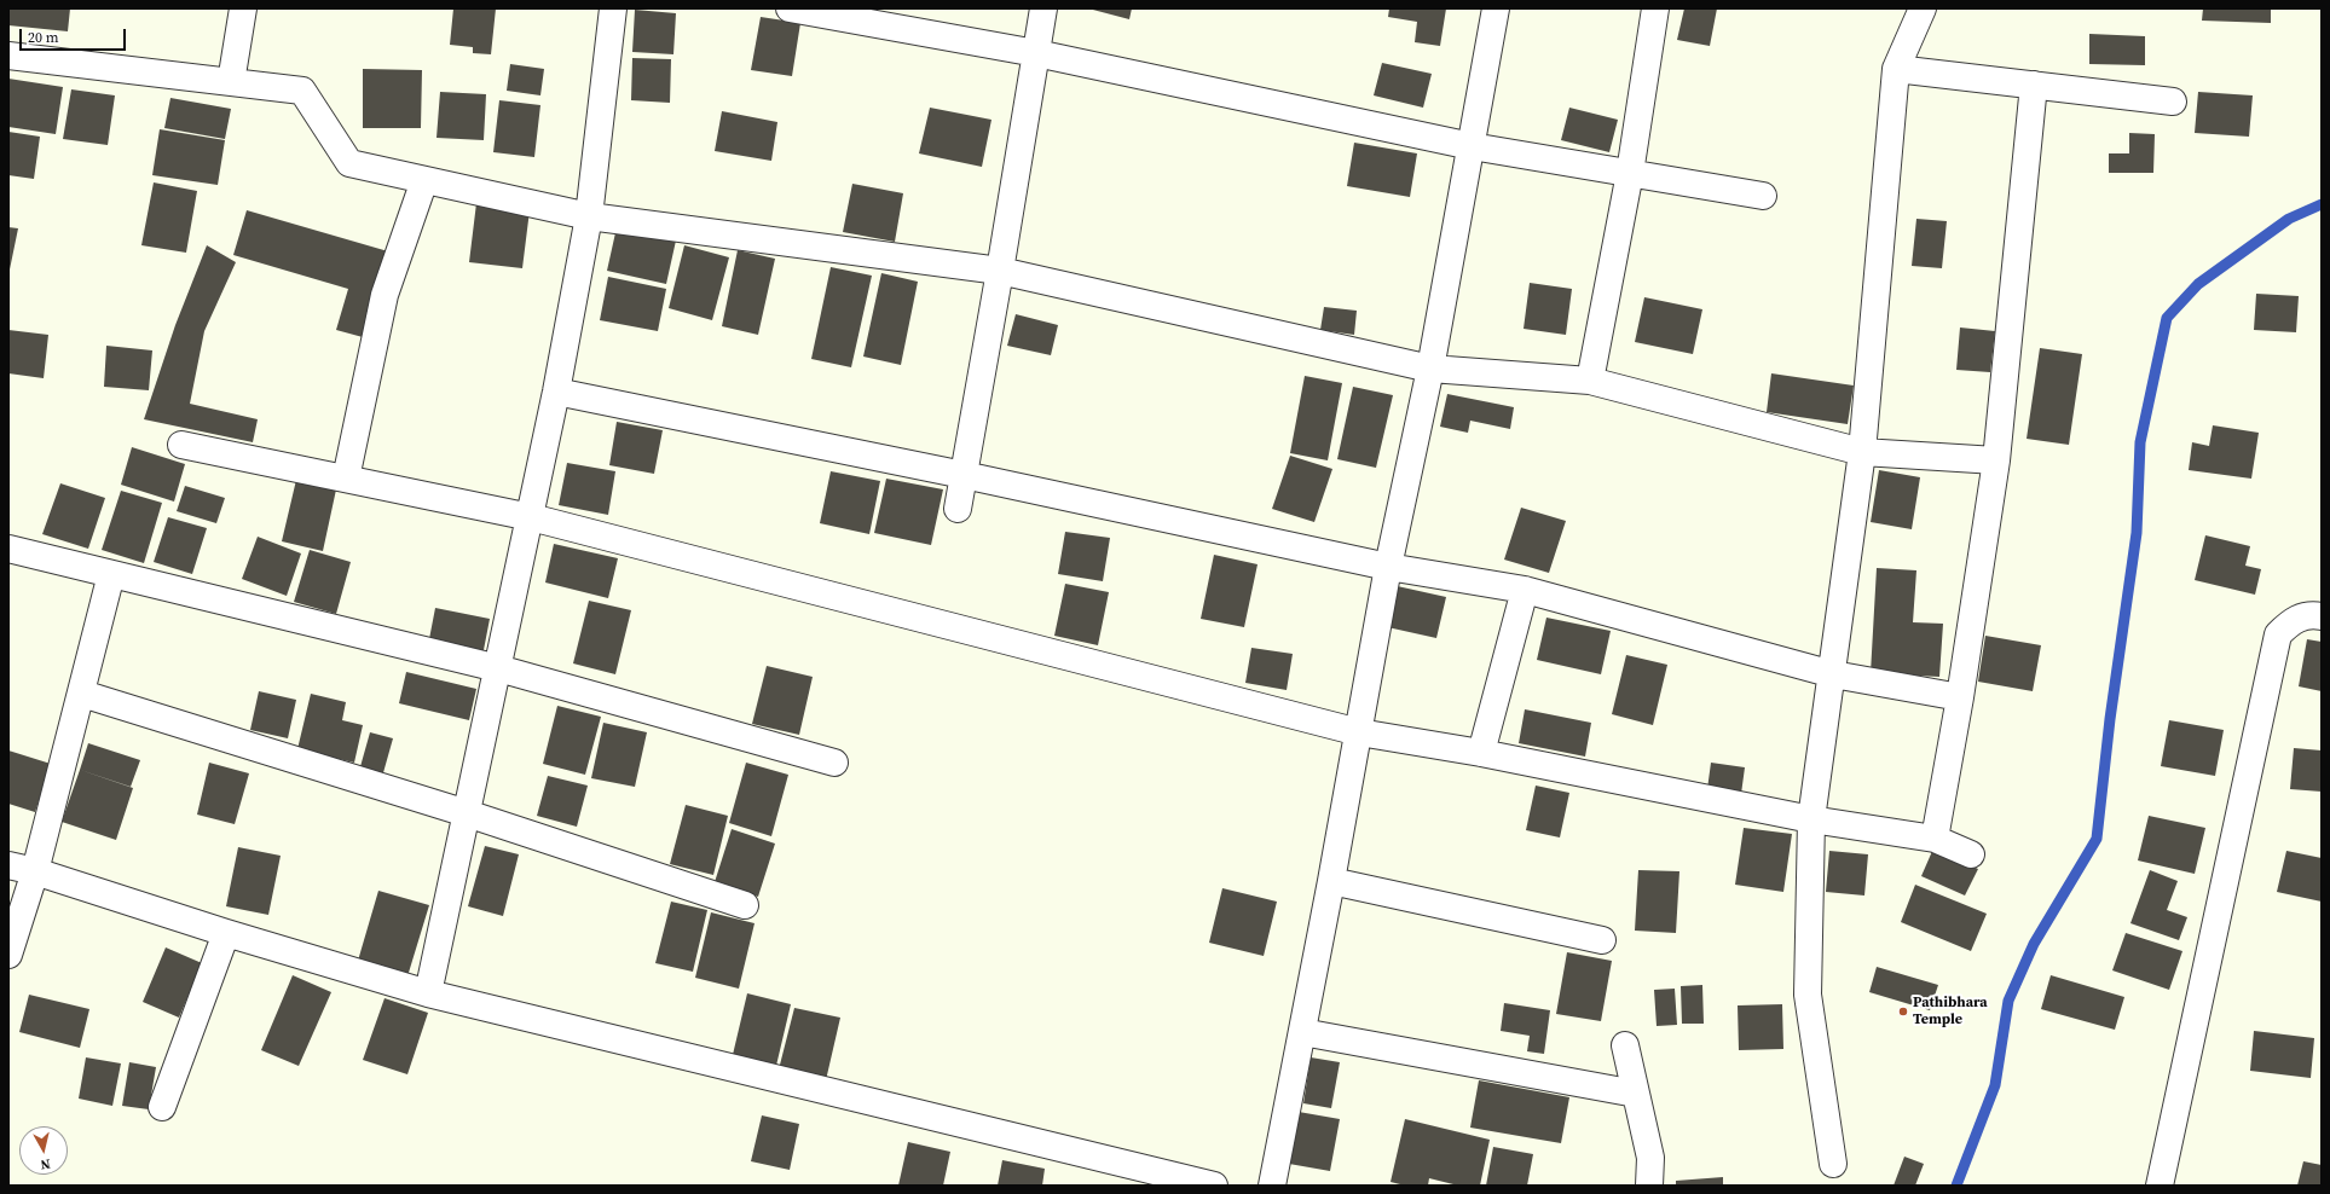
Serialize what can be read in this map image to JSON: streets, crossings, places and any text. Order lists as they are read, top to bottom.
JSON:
{
  "places": ["Pathibhara Temple"],
  "scale_bar": "20 m",
  "north": "bottom"
}
